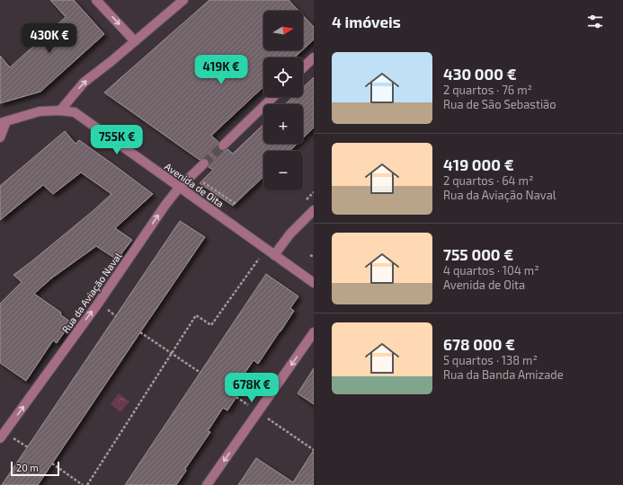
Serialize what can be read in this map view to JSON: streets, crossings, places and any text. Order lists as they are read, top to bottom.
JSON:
{
  "streets": {
    "street": ["Avenida de Oita", "Rua da Aviação Naval"]
  },
  "crossings": [
    ["Avenida de Oita", "Rua da Aviação Naval"]
  ],
  "one_way": ["Rua da Aviação Naval"],
  "scale_bar": "20 m",
  "north": "right",
  "page": {
    "heading": "4 imóveis",
    "map_buttons": ["+", "−"],
    "price": [
      "430K €",
      "419K €",
      "755K €",
      "678K €"
    ],
    "list": [
      {
        "name": "430 000 €",
        "note": "2 quartos · 76 m² · Rua de São Sebastião"
      },
      {
        "name": "419 000 €",
        "note": "2 quartos · 64 m² · Rua da Aviação Naval"
      },
      {
        "name": "755 000 €",
        "note": "4 quartos · 104 m² · Avenida de Oita"
      },
      {
        "name": "678 000 €",
        "note": "5 quartos · 138 m² · Rua da Banda Amizade"
      }
    ],
    "scale": "20 m"
  }
}
